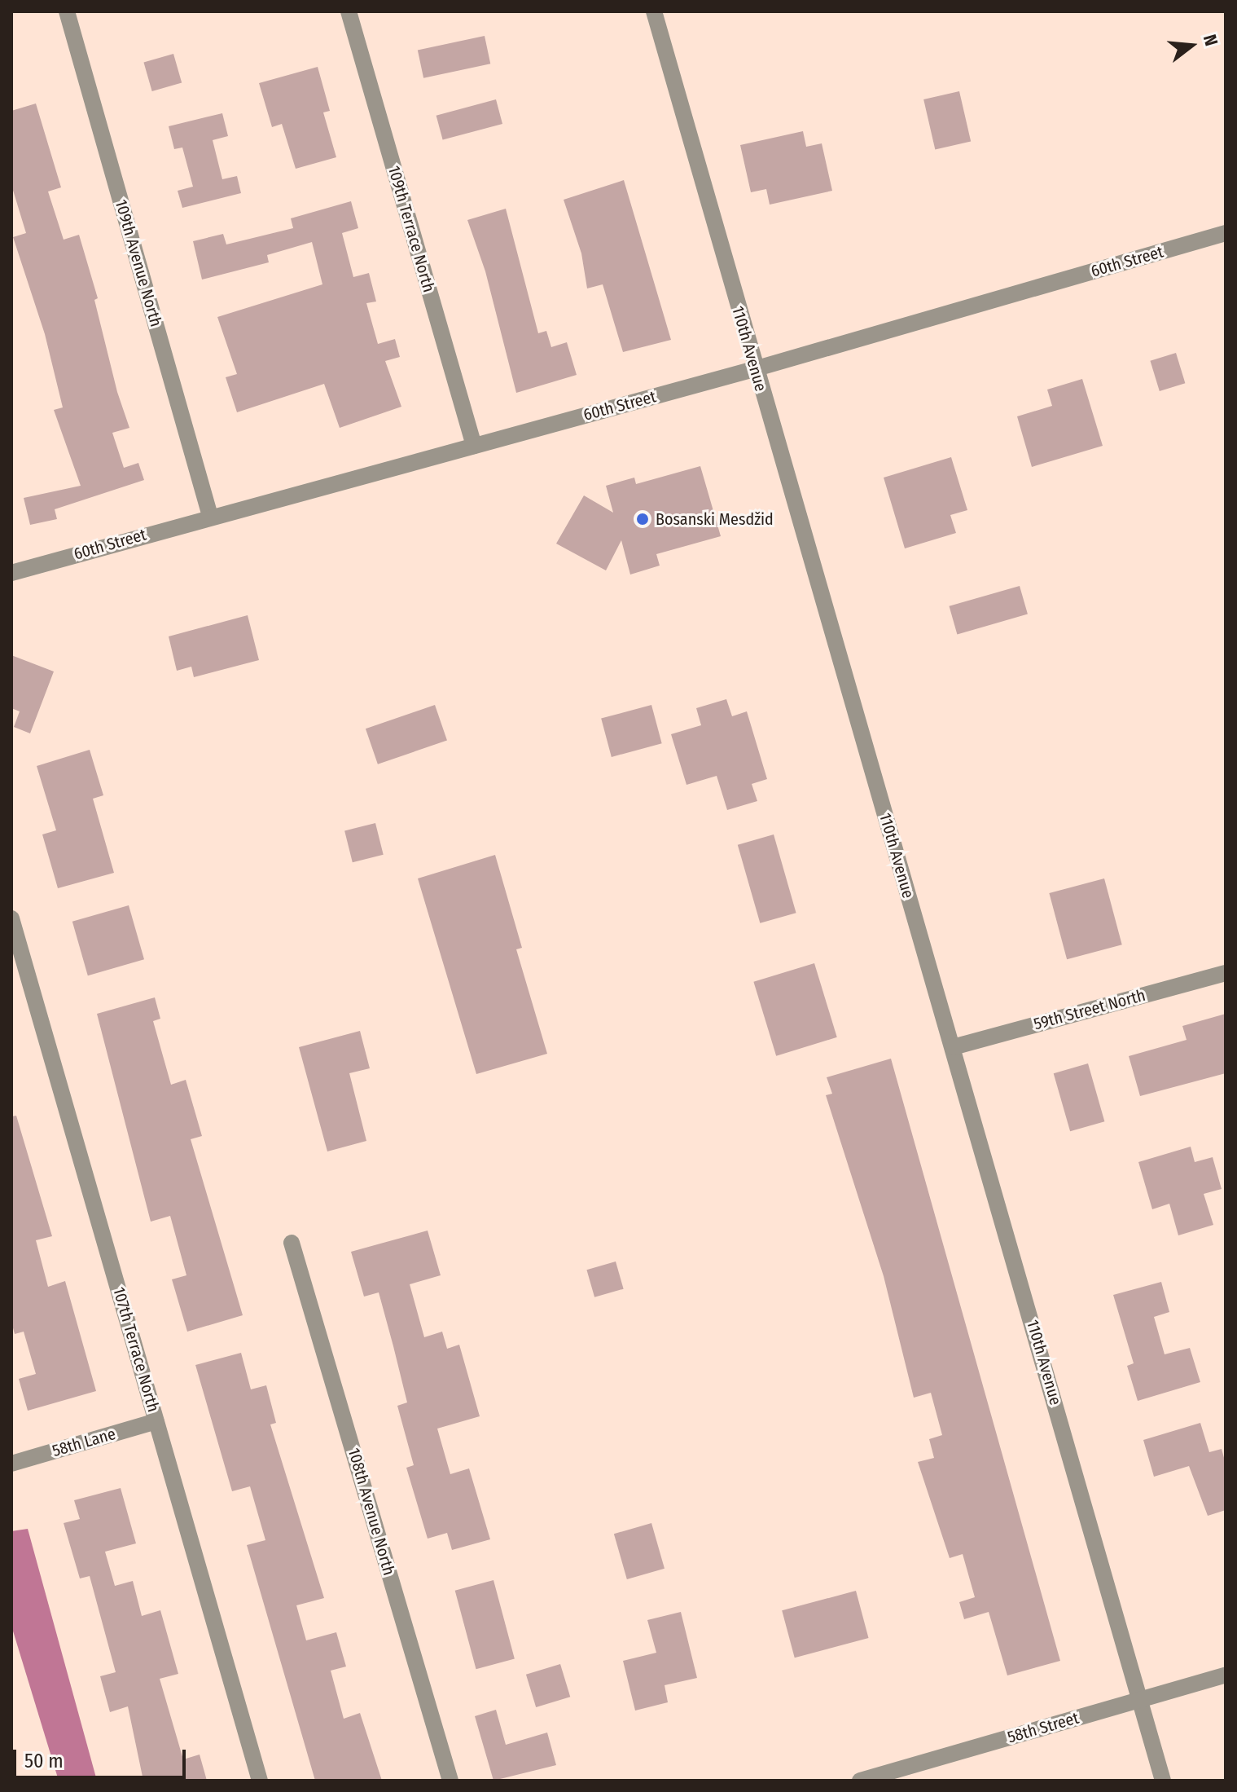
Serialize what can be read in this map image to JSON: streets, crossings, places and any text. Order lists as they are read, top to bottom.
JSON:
{
  "streets": {
    "street": [
      "109th Terrace North",
      "60th Street",
      "109th Avenue North",
      "110th Avenue",
      "59th Street North",
      "107th Terrace North",
      "58th Lane",
      "108th Avenue North",
      "58th Street"
    ]
  },
  "crossings": [
    ["109th Terrace North", "60th Street"],
    ["60th Street", "109th Avenue North"],
    ["60th Street", "110th Avenue"],
    ["110th Avenue", "59th Street North"],
    ["110th Avenue", "58th Street"],
    ["107th Terrace North", "58th Lane"]
  ],
  "places": ["Bosanski Mesdžid"],
  "scale_bar": "50 m",
  "north": "right"
}
